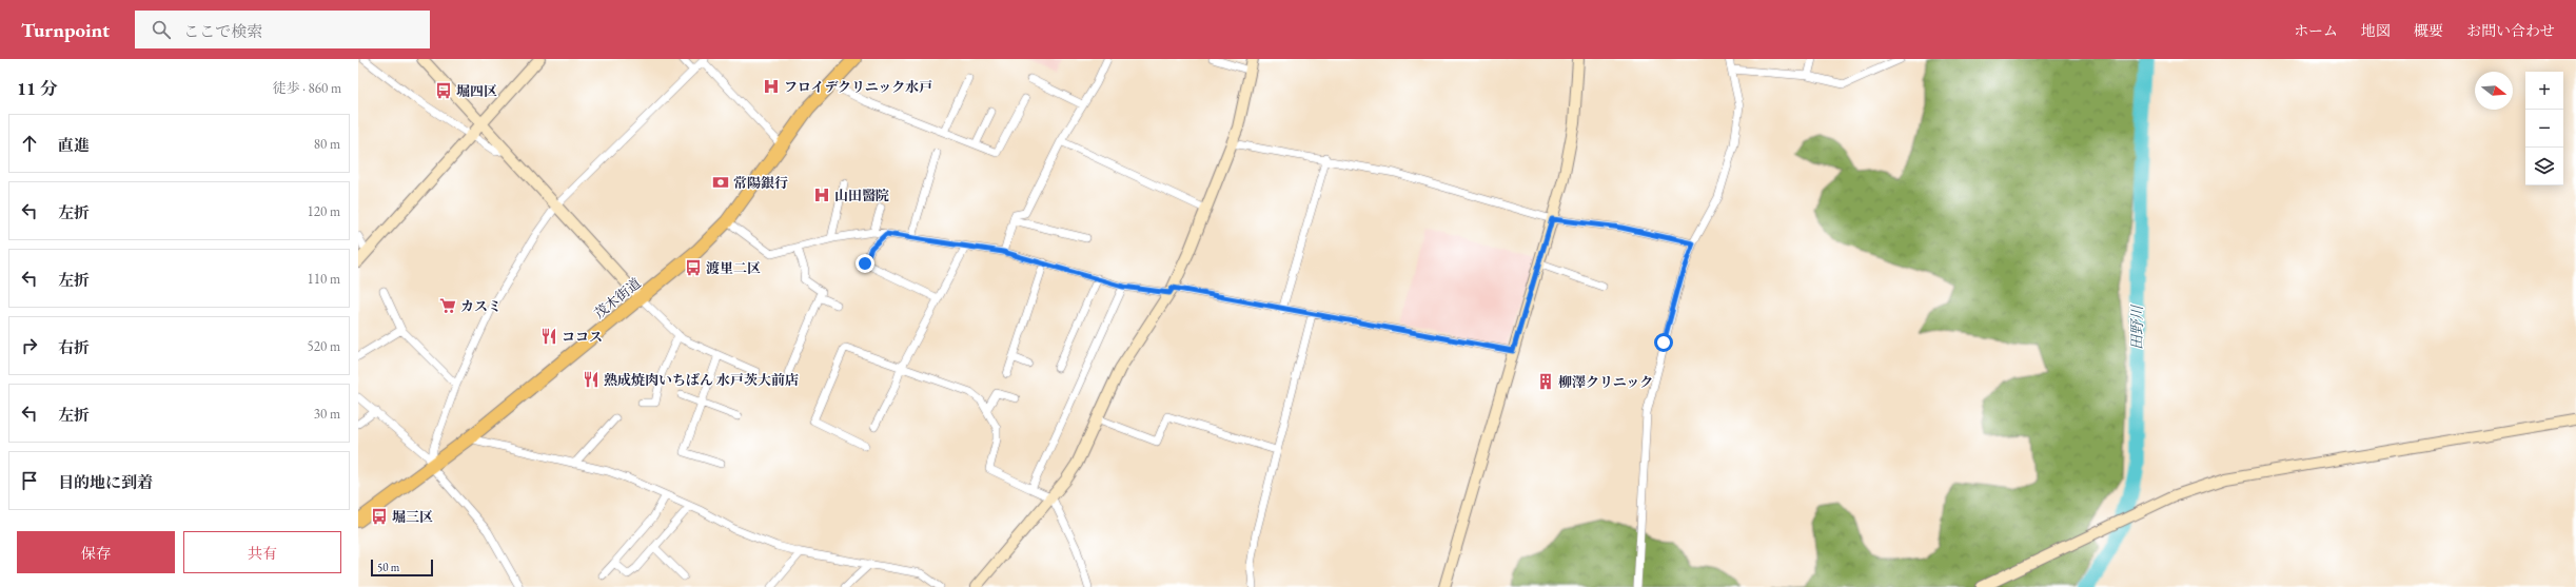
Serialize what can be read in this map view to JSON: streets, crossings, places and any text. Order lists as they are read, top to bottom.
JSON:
{
  "streets": {
    "highway": ["茂木街道"]
  },
  "water": ["田野川"],
  "places": {
    "hospital": ["フロイデクリニック水戸", "山田醫院"],
    "bus stop": ["堀四区", "渡里二区", "堀三区"],
    "bank": ["常陽銀行"],
    "supermarket": ["カスミ"],
    "restaurant": ["ココス", "熟成焼肉いちばん 水戸茨大前店"],
    "building": ["柳澤クリニック"]
  },
  "scale_bar": "50 m",
  "north": "right",
  "page": {
    "header": "Turnpoint",
    "search": "ここで検索",
    "nav": [
      "ホーム",
      "地図",
      "概要",
      "お問い合わせ"
    ],
    "heading": ["11 分", "徒歩 · 860 m"],
    "map_buttons": ["+", "−"],
    "list": [
      ["直進", "80 m"],
      ["左折", "120 m"],
      ["左折", "110 m"],
      ["右折", "520 m"],
      ["左折", "30 m"],
      "目的地に到着"
    ],
    "buttons": ["保存", "共有"],
    "scale": "50 m"
  }
}
